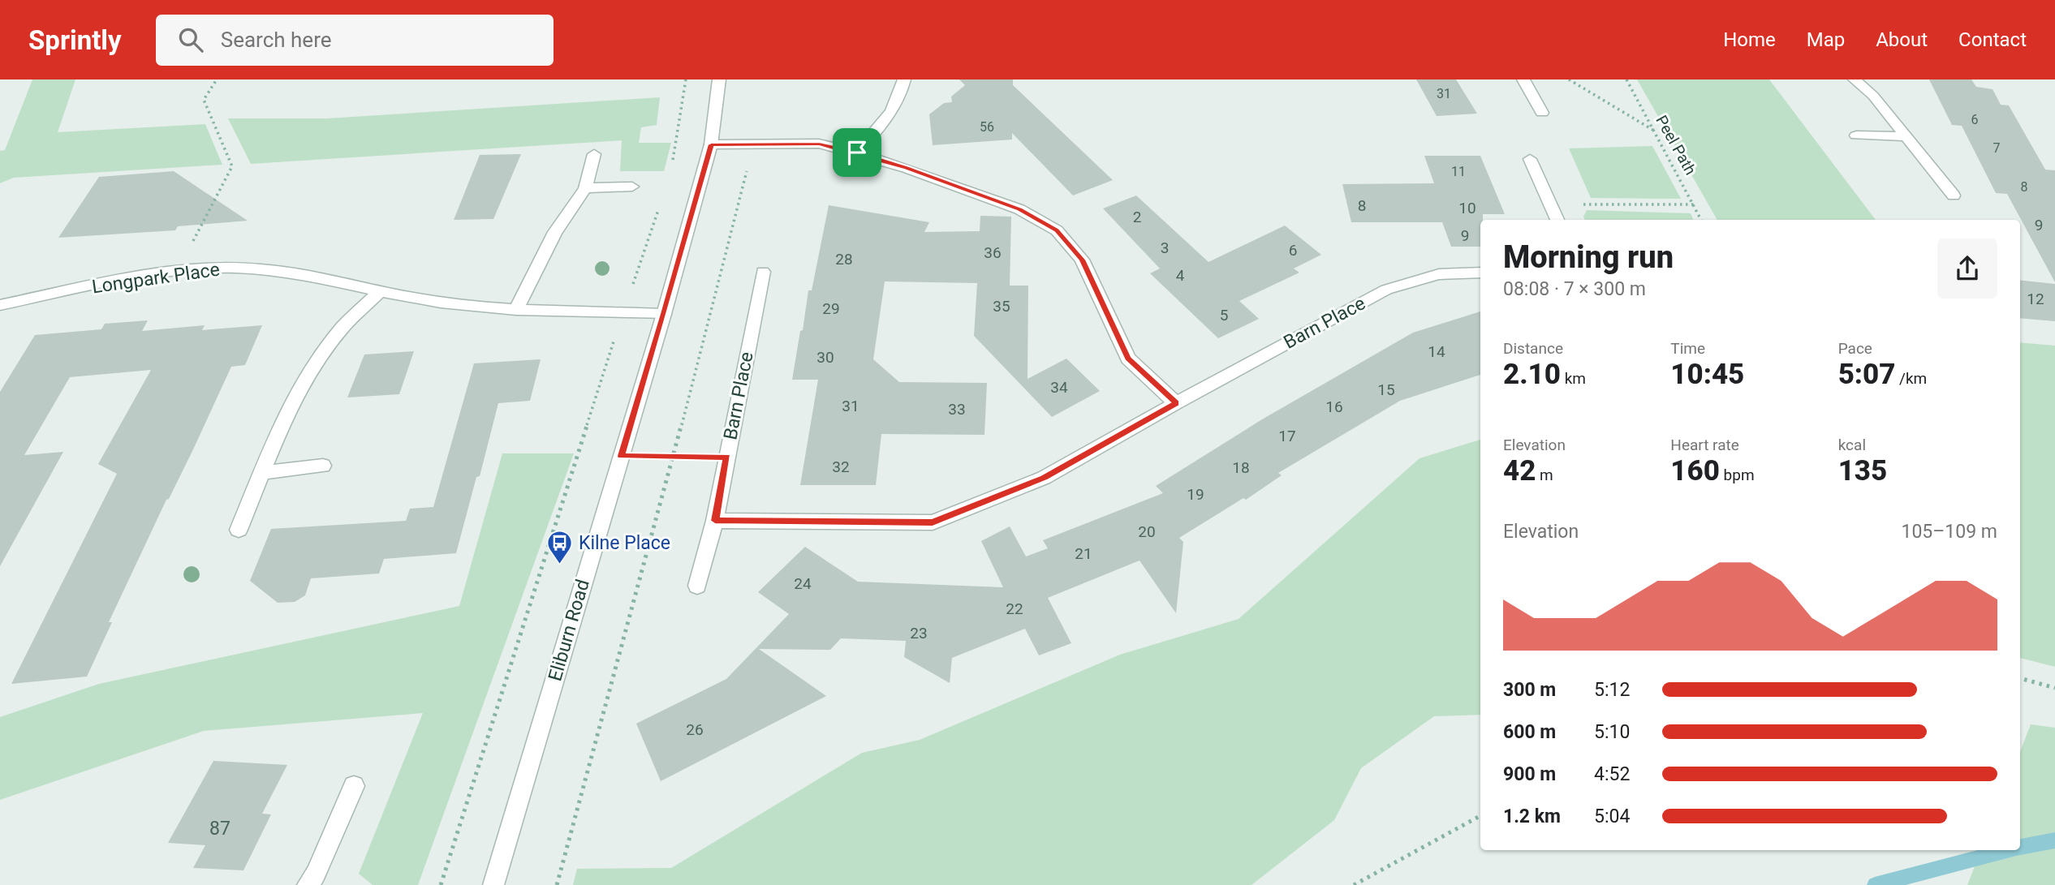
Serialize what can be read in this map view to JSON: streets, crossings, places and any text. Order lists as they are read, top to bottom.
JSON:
{
  "streets": {
    "street": ["Longpark Place", "Barn Place", "Eliburn Road"],
    "path": ["Peel Path"]
  },
  "crossings": [
    ["Longpark Place", "Eliburn Road"]
  ],
  "places": {
    "bus stop": ["Kilne Place"]
  },
  "house_numbers": [
    "31",
    "6",
    "56",
    "7",
    "11",
    "8",
    "8",
    "10",
    "2",
    "9",
    "9",
    "3",
    "6",
    "36",
    "28",
    "4",
    "12",
    "35",
    "29",
    "5",
    "14",
    "30",
    "34",
    "15",
    "31",
    "16",
    "33",
    "17",
    "32",
    "18",
    "19",
    "20",
    "21",
    "24",
    "22",
    "23",
    "26",
    "87"
  ],
  "page": {
    "header": "Sprintly",
    "search": "Search here",
    "nav": [
      "Home",
      "Map",
      "About",
      "Contact"
    ],
    "heading": ["Morning run", "08:08 · 7 × 300 m"],
    "stats": [
      ["Distance", "2.10 km"],
      ["Time", "10:45"],
      ["Pace", "5:07 /km"],
      ["Elevation", "42 m"],
      ["Heart rate", "160 bpm"],
      ["kcal", "135"]
    ],
    "chart": ["Elevation", "105–109 m"],
    "list": [
      {
        "name": "300 m",
        "note": "5:12"
      },
      {
        "name": "600 m",
        "note": "5:10"
      },
      {
        "name": "900 m",
        "note": "4:52"
      },
      {
        "name": "1.2 km",
        "note": "5:04"
      }
    ]
  }
}
